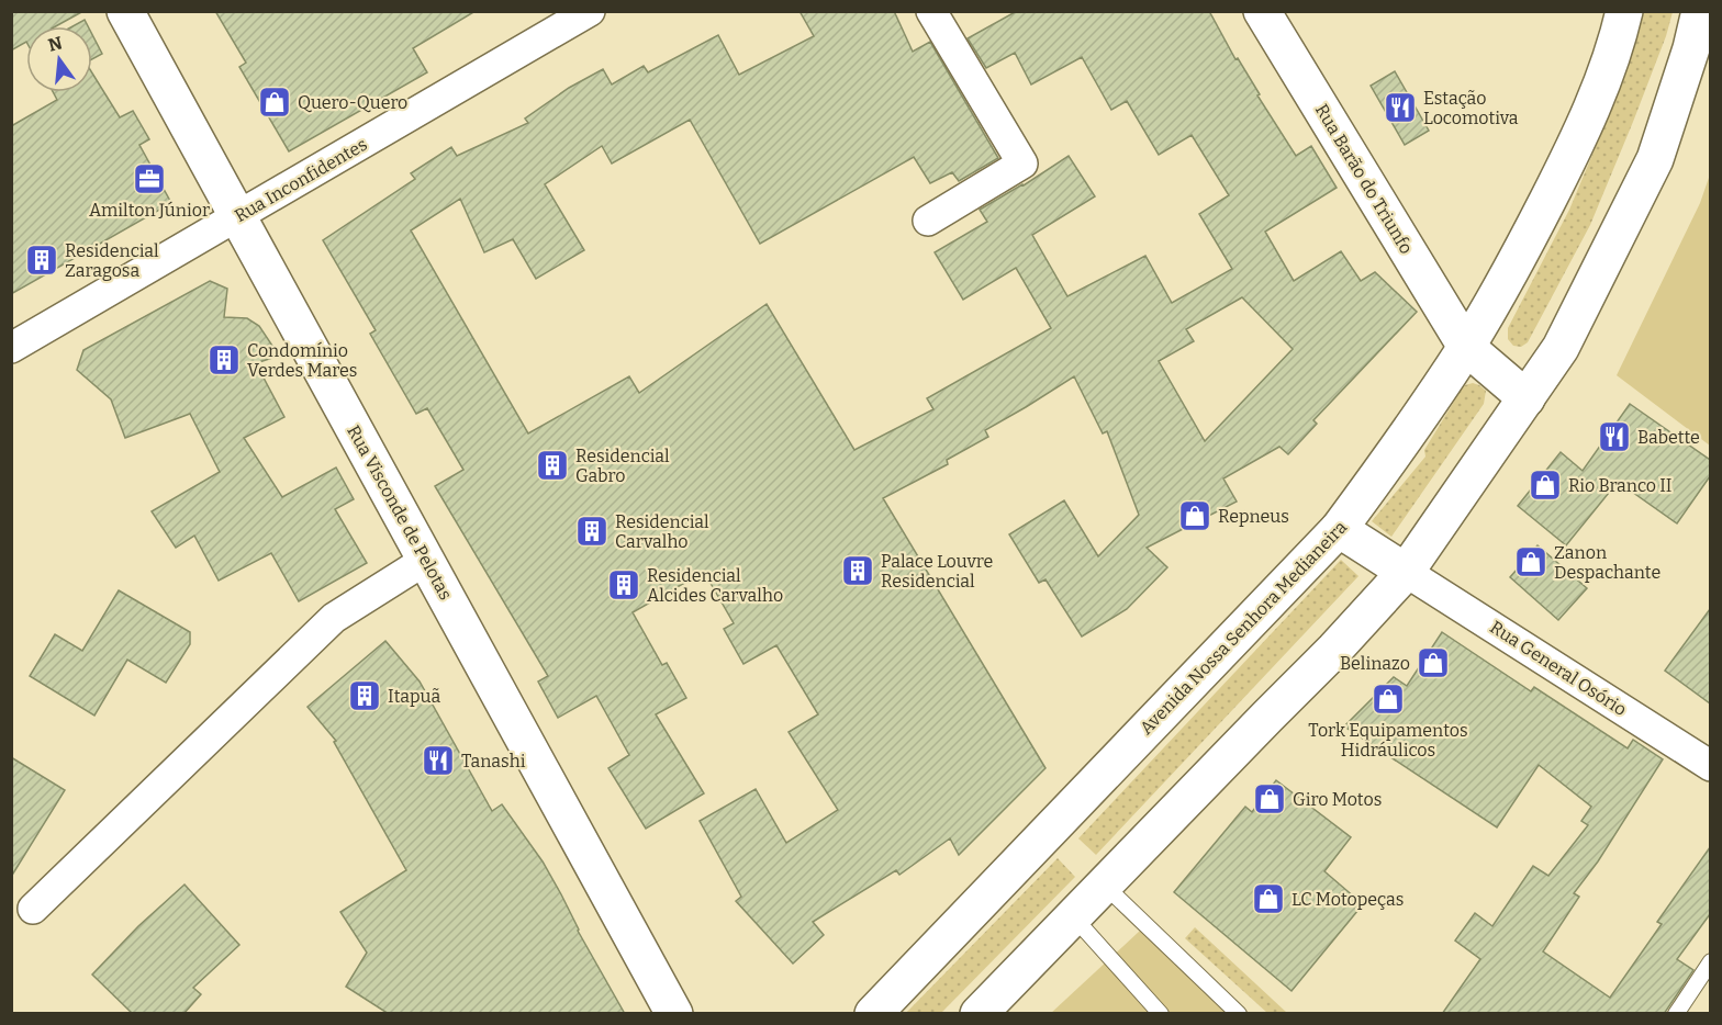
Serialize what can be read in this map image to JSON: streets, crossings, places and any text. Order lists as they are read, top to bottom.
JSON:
{
  "streets": {
    "main road": ["Rua Barão do Triunfo", "Rua Visconde de Pelotas", "Avenida Nossa Senhora Medianeira"],
    "street": ["Rua Inconfidentes", "Rua General Osório"]
  },
  "crossings": [
    ["Rua Barão do Triunfo", "Avenida Nossa Senhora Medianeira"],
    ["Rua Inconfidentes", "Rua Visconde de Pelotas"]
  ],
  "places": {
    "shop": [
      "Quero-Quero",
      "Rio Branco II",
      "Repneus",
      "Zanon Despachante",
      "Belinazo",
      "Tork Equipamentos Hidráulicos",
      "Giro Motos",
      "LC Motopeças"
    ],
    "restaurant": ["Estação Locomotiva", "Babette", "Tanashi"],
    "office": ["Amilton Júnior"],
    "building": [
      "Residencial Zaragosa",
      "Condomínio Verdes Mares",
      "Residencial Gabro",
      "Residencial Carvalho",
      "Palace Louvre Residencial",
      "Residencial Alcides Carvalho",
      "Itapuã"
    ]
  },
  "north": "top"
}
